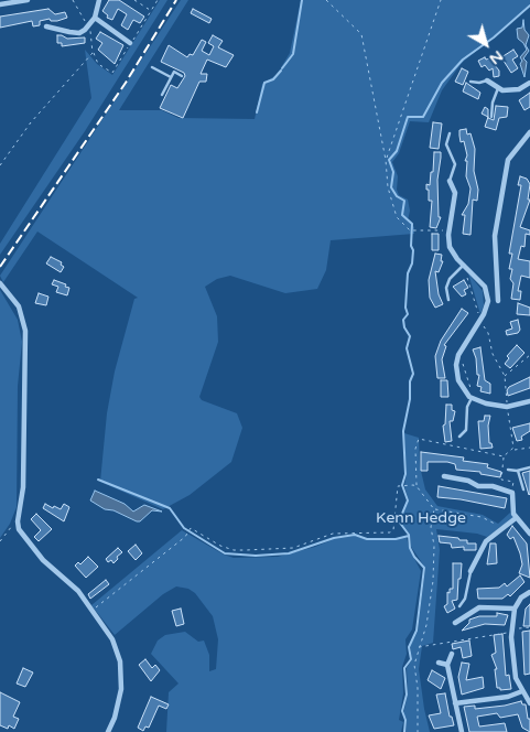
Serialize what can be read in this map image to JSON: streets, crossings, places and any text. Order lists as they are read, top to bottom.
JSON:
{
  "parks": ["Kenn Hedge"],
  "north": "bottom right"
}
